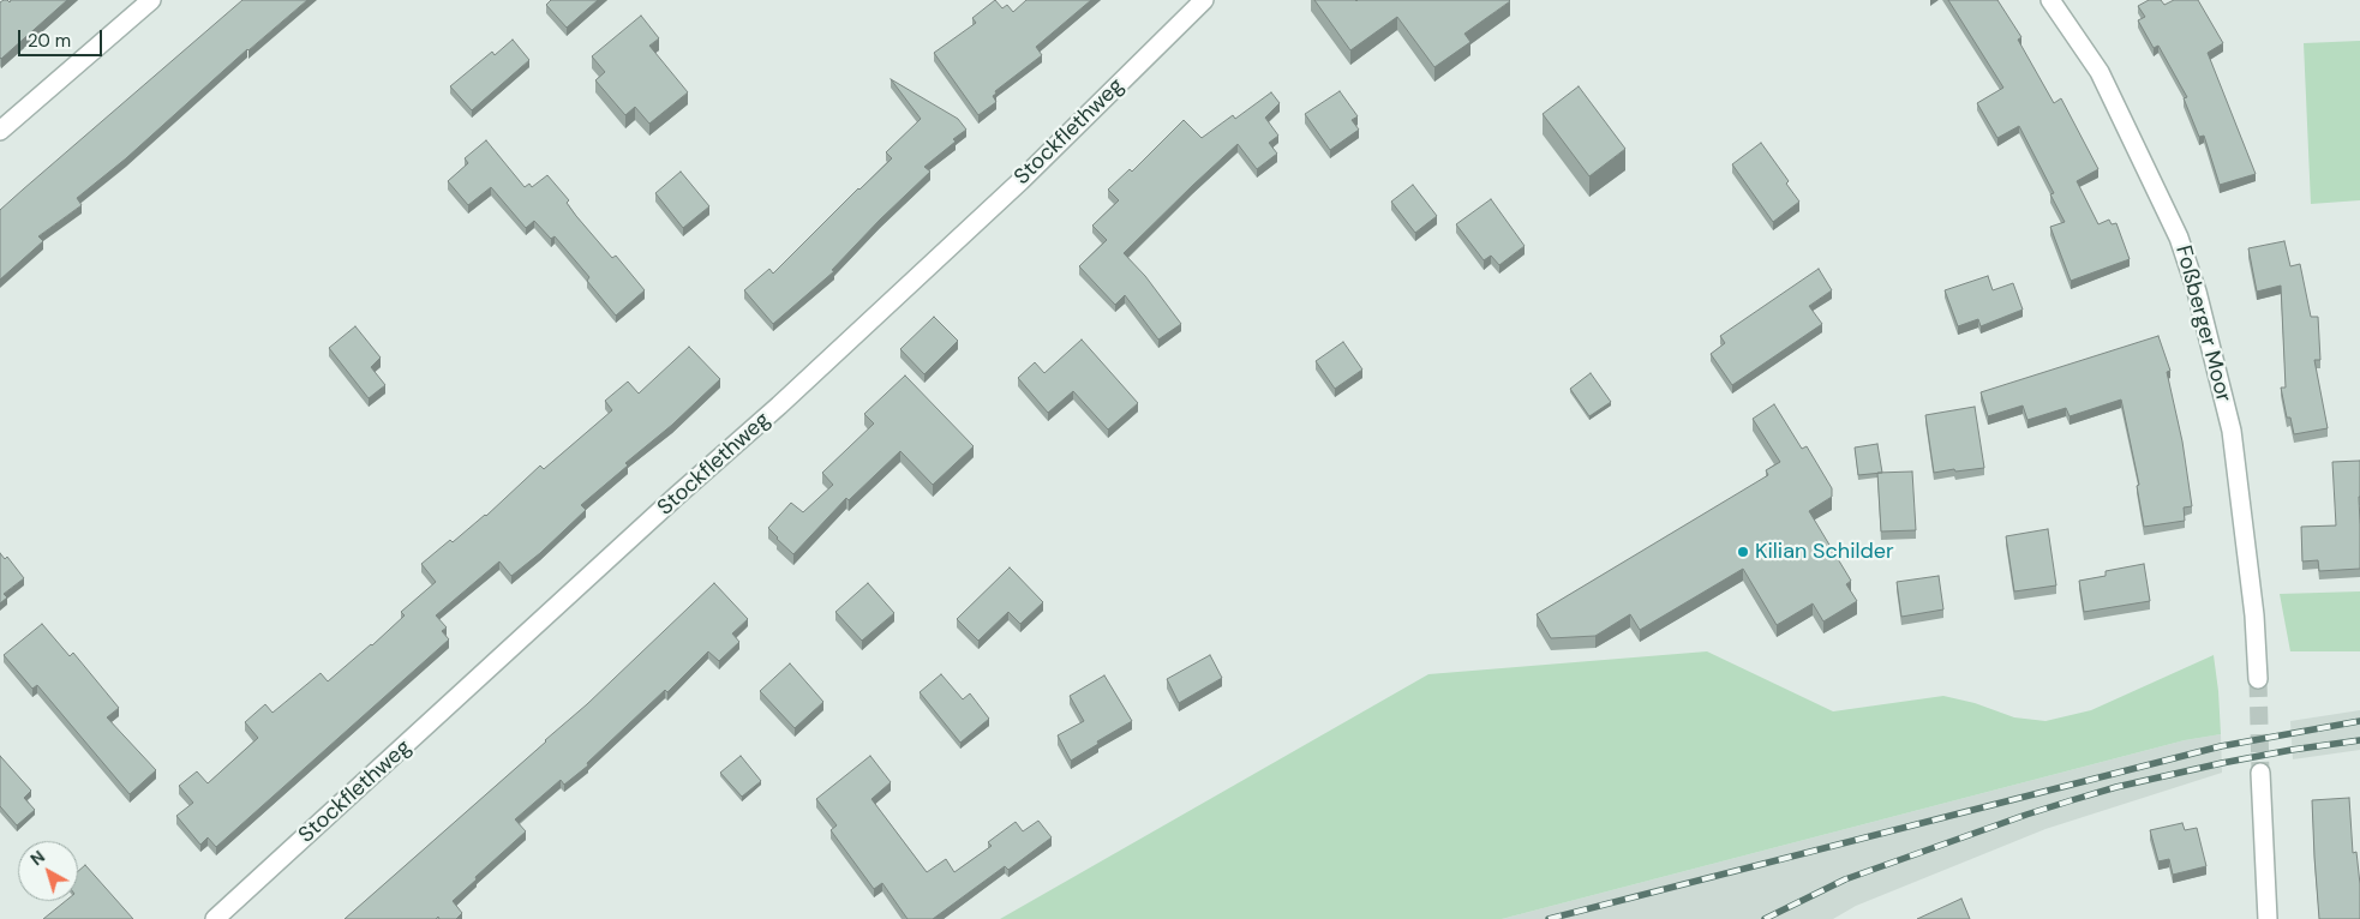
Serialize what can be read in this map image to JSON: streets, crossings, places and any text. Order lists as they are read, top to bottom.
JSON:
{
  "streets": {
    "street": ["Stockflethweg", "Foßberger Moor"]
  },
  "places": ["Kilian Schilder"],
  "scale_bar": "20 m",
  "north": "top left"
}
